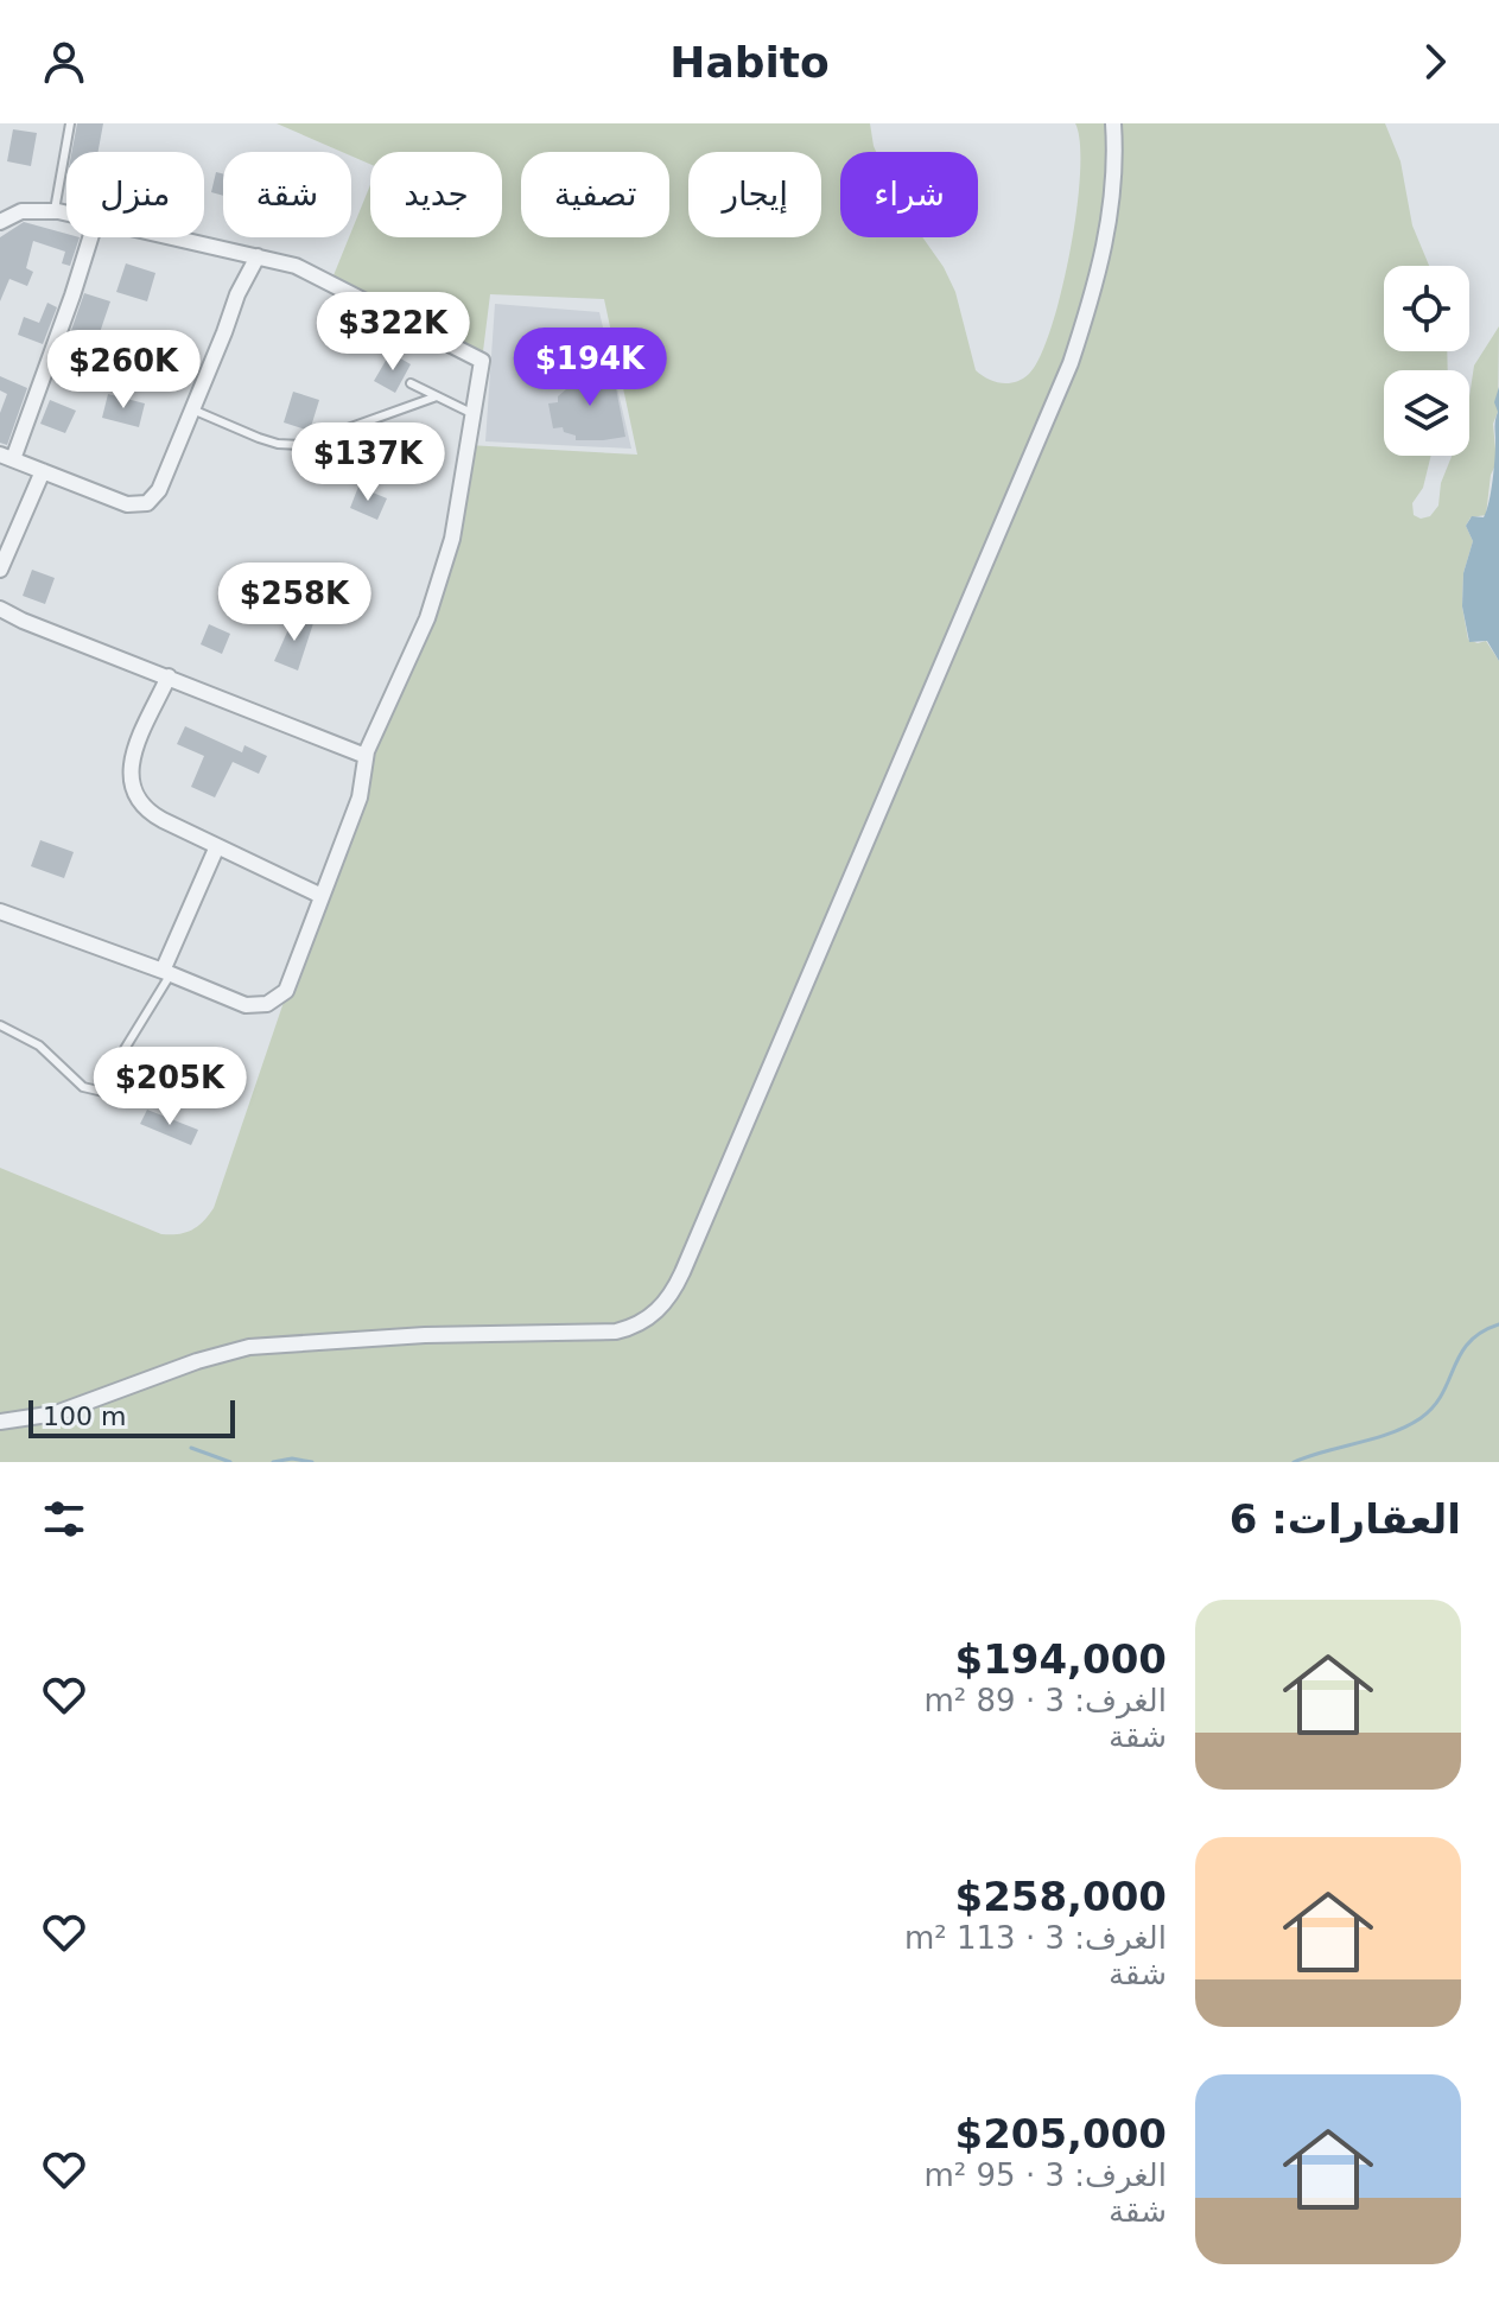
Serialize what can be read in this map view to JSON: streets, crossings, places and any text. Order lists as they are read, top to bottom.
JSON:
{
  "scale_bar": "100 m",
  "page": {
    "header": "Habito",
    "chip": [
      "شراء",
      "إيجار",
      "تصفية",
      "جديد",
      "شقة",
      "منزل"
    ],
    "price": [
      "$322K",
      "$194K",
      "$260K",
      "$137K",
      "$258K",
      "$205K"
    ],
    "scale": "100 m",
    "heading": "العقارات: 6",
    "list": [
      {
        "name": "$194,000",
        "note": "الغرف: 3 · 89 m² · شقة"
      },
      {
        "name": "$258,000",
        "note": "الغرف: 3 · 113 m² · شقة"
      },
      {
        "name": "$205,000",
        "note": "الغرف: 3 · 95 m² · شقة"
      }
    ]
  }
}
